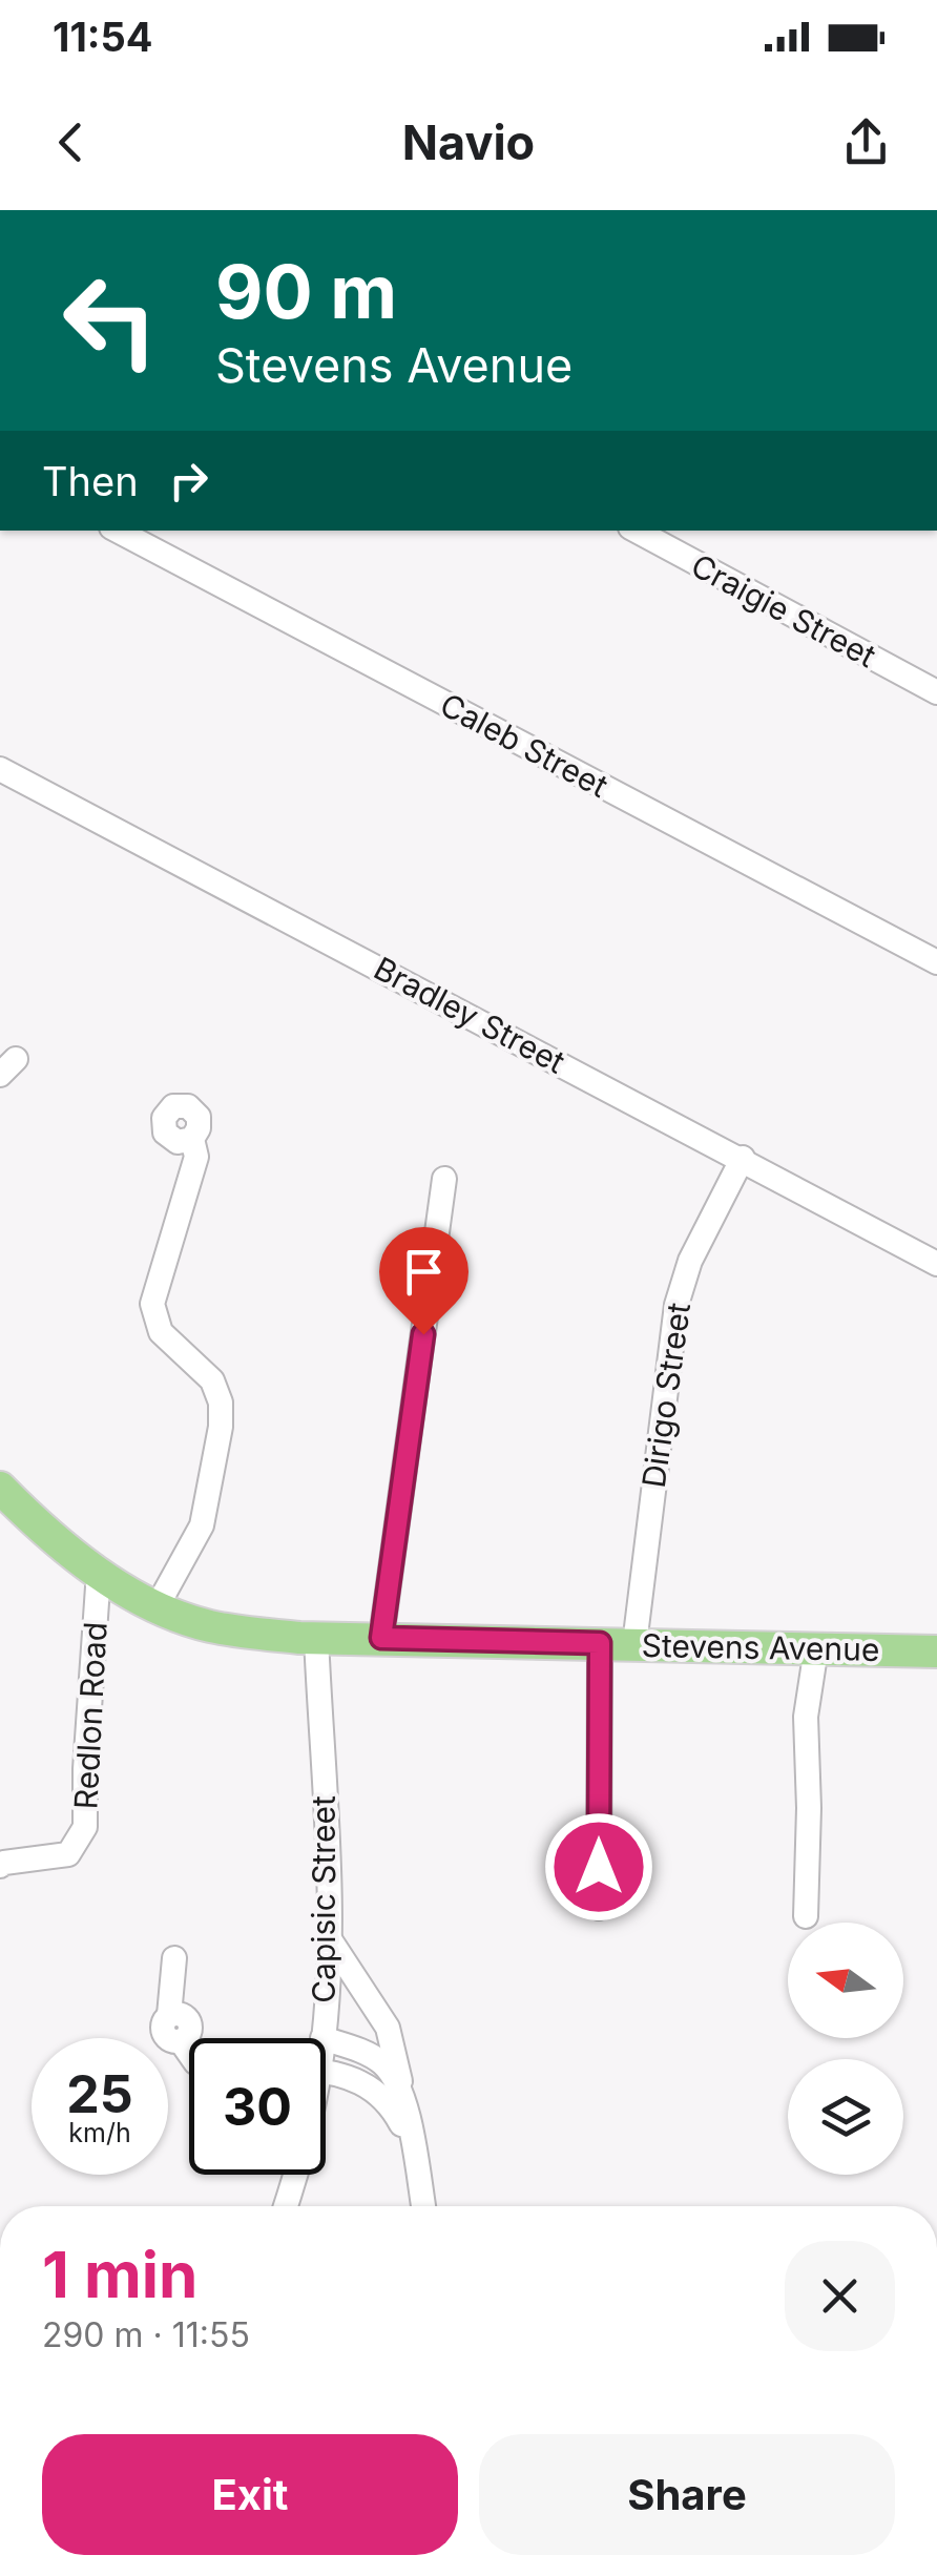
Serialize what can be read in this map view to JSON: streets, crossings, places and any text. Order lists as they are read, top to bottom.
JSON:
{
  "streets": {
    "main road": ["Stevens Avenue"],
    "street": [
      "Craigie Street",
      "Caleb Street",
      "Bradley Street",
      "Dirigo Street",
      "Redlon Road",
      "Capisic Street"
    ]
  },
  "crossings": [
    ["Bradley Street", "Dirigo Street"],
    ["Dirigo Street", "Stevens Avenue"],
    ["Stevens Avenue", "Redlon Road"],
    ["Stevens Avenue", "Capisic Street"]
  ],
  "north": "left",
  "page": {
    "status": "11:54",
    "header": "Navio",
    "turn": ["90 m", "Stevens Avenue"],
    "then": "Then",
    "speed": "25 km/h",
    "limit": "30",
    "heading": ["1 min", "290 m · 11:55"],
    "buttons": ["Exit", "Share"]
  }
}
